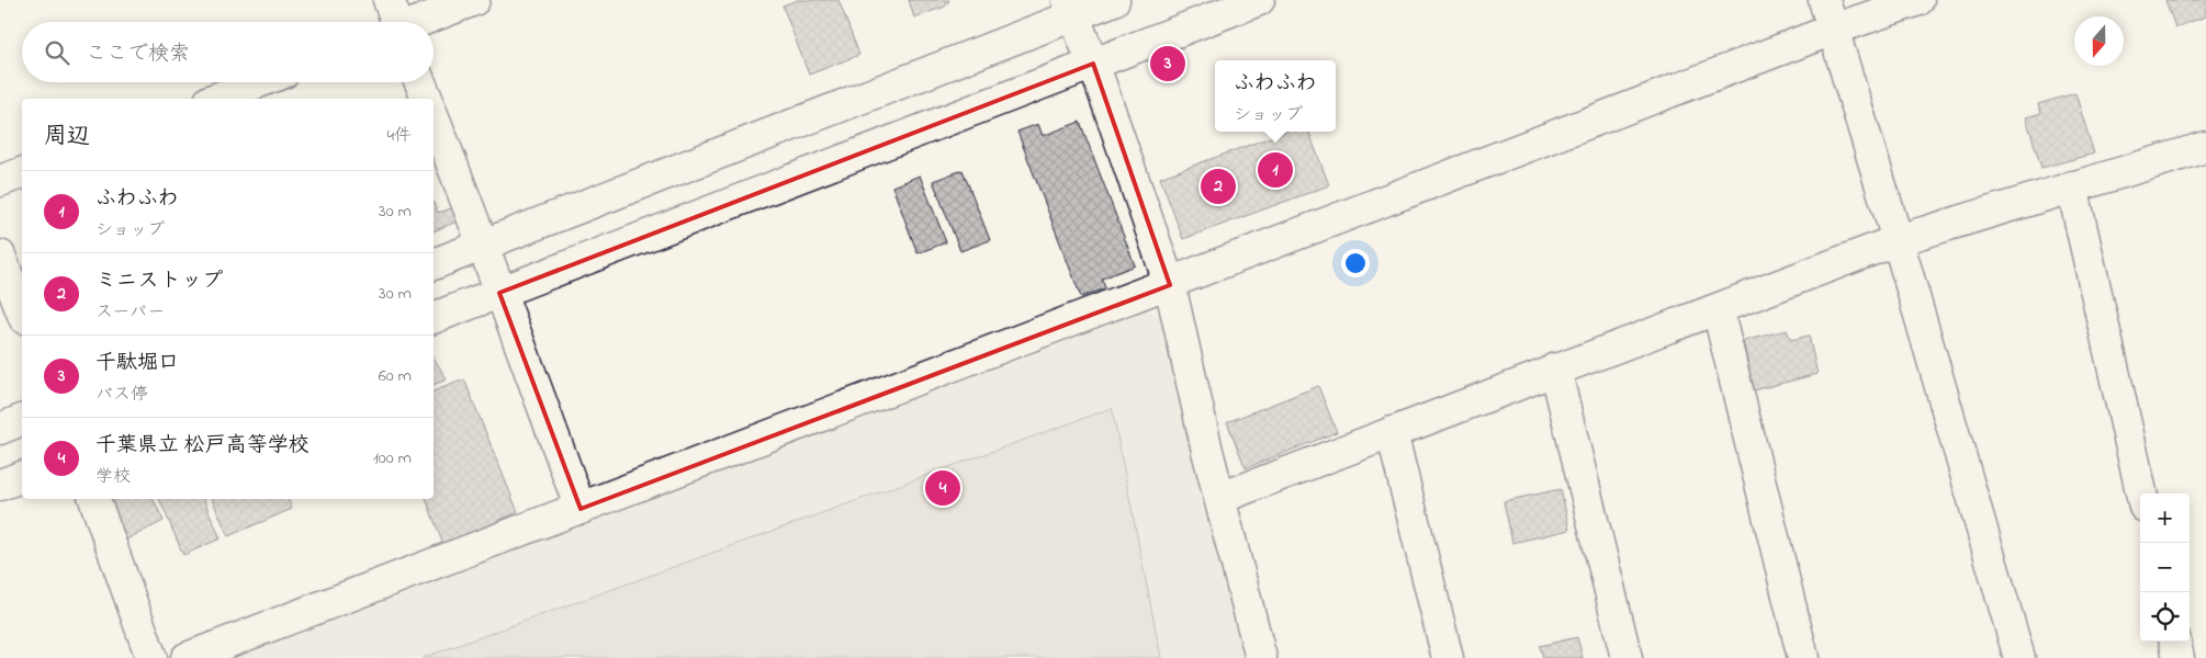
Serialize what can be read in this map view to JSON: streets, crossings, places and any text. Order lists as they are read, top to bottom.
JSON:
{
  "north": "bottom",
  "page": {
    "search": "ここで検索",
    "pins": [
      "3",
      "1",
      "2",
      "4"
    ],
    "popup": ["ふわふわ", "ショップ"],
    "heading": ["周辺", "4件"],
    "list": [
      {
        "mark": "1",
        "name": "ふわふわ",
        "note": "ショップ",
        "value": "30 m"
      },
      {
        "mark": "2",
        "name": "ミニストップ",
        "note": "スーパー",
        "value": "30 m"
      },
      {
        "mark": "3",
        "name": "千駄堀口",
        "note": "バス停",
        "value": "60 m"
      },
      {
        "mark": "4",
        "name": "千葉県立 松戸高等学校",
        "note": "学校",
        "value": "100 m"
      }
    ],
    "map_buttons": ["+", "−"]
  }
}
